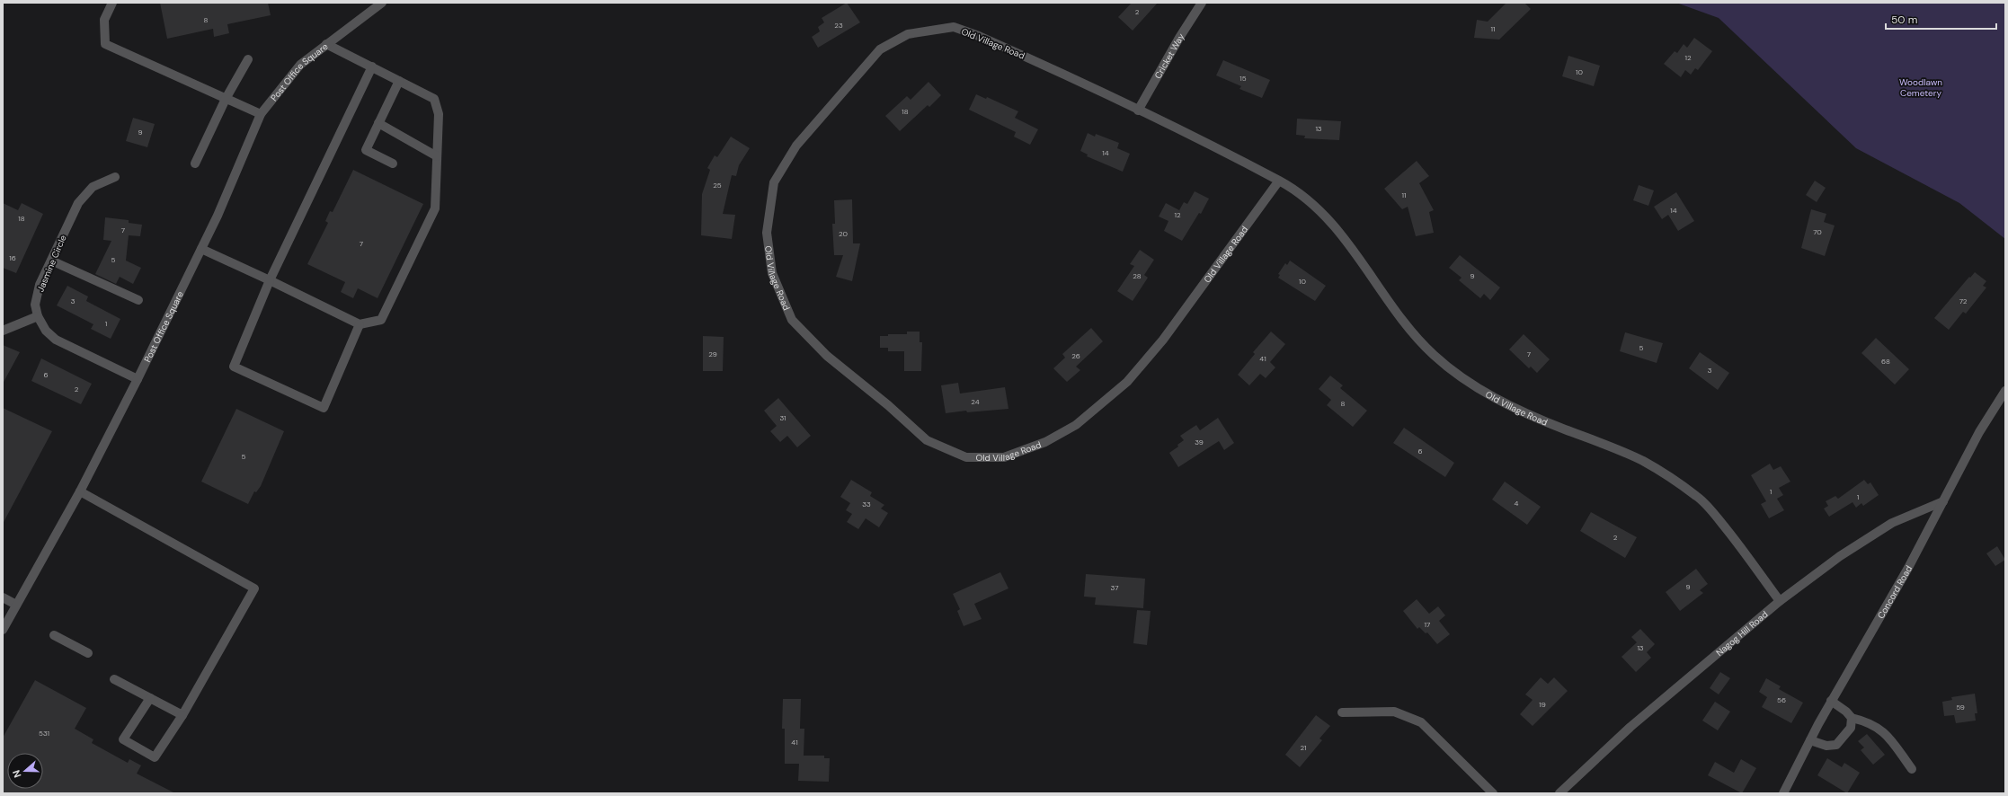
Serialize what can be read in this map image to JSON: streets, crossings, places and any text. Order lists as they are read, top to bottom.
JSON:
{
  "streets": {
    "street": [
      "Old Village Road",
      "Cricket Way",
      "Post Office Square",
      "Jasmine Circle",
      "Concord Road",
      "Nagog Hill Road"
    ]
  },
  "crossings": [
    ["Old Village Road", "Cricket Way"],
    ["Old Village Road", "Nagog Hill Road"],
    ["Post Office Square", "Jasmine Circle"],
    ["Concord Road", "Nagog Hill Road"]
  ],
  "parks": ["Woodlawn Cemetery"],
  "house_numbers": [
    "2",
    "8",
    "23",
    "11",
    "12",
    "10",
    "15",
    "18",
    "13",
    "9",
    "14",
    "25",
    "11",
    "14",
    "12",
    "18",
    "7",
    "70",
    "20",
    "7",
    "16",
    "5",
    "28",
    "9",
    "10",
    "3",
    "72",
    "1",
    "5",
    "29",
    "7",
    "26",
    "41",
    "68",
    "3",
    "6",
    "2",
    "24",
    "8",
    "31",
    "39",
    "6",
    "5",
    "1",
    "1",
    "4",
    "33",
    "2",
    "9",
    "37",
    "17",
    "13",
    "56",
    "19",
    "59",
    "531",
    "41",
    "21"
  ],
  "scale_bar": "50 m",
  "north": "left"
}
